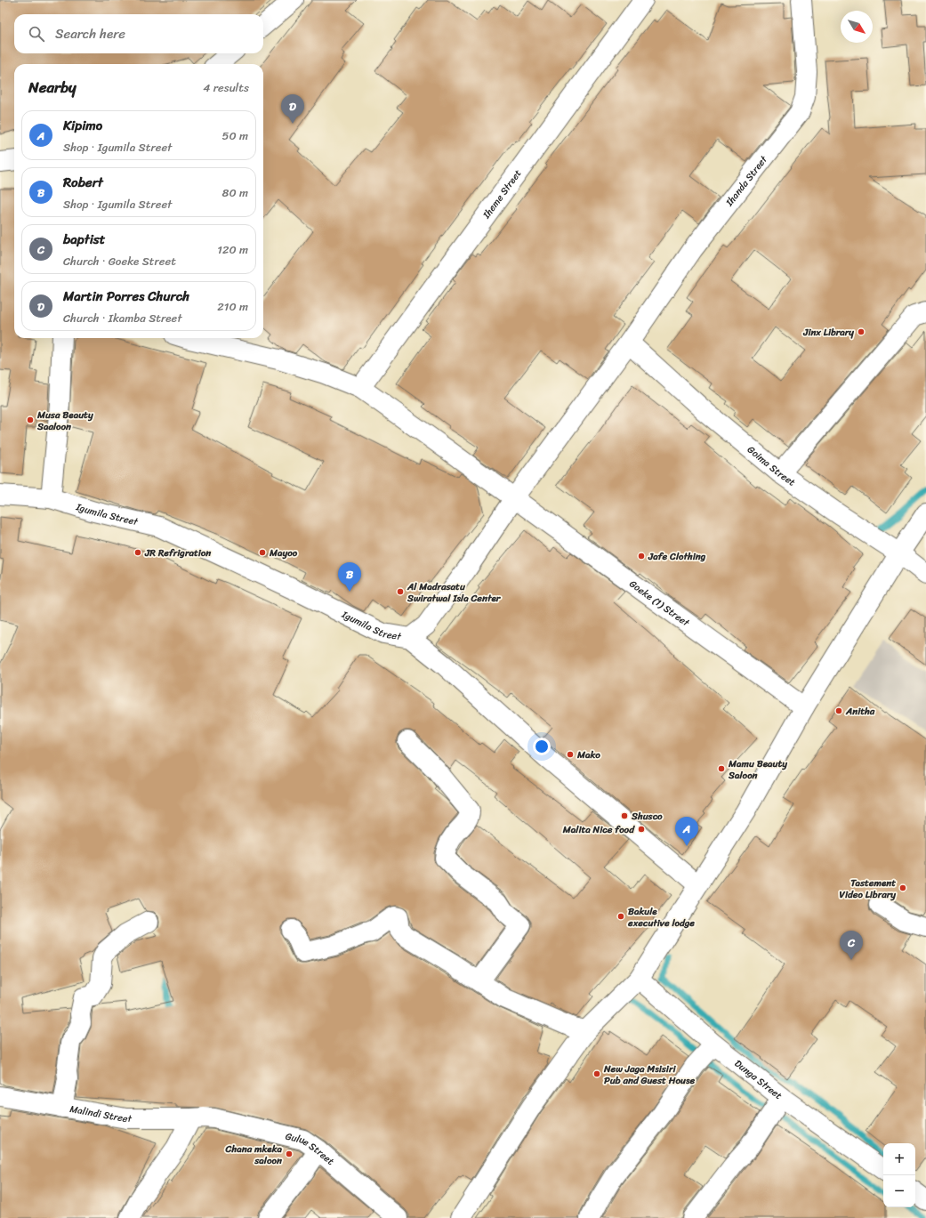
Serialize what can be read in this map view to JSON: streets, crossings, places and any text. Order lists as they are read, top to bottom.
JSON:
{
  "streets": {
    "street": [
      "Ihanda Street",
      "Iheme Street",
      "Goima Street",
      "Igumila Street",
      "Goeke (1) Street",
      "Dunga Street",
      "Malindi Street",
      "Gulue Street"
    ]
  },
  "crossings": [
    ["Ihanda Street", "Goima Street"],
    ["Ihanda Street", "Igumila Street"],
    ["Ihanda Street", "Goeke (1) Street"],
    ["Iheme Street", "Goeke (1) Street"],
    ["Malindi Street", "Gulue Street"]
  ],
  "places": [
    "Jinx Library",
    "Musa Beauty Saaloon",
    "JR Refrigration",
    "Mayoo",
    "Jafe Clothing",
    "Al Madrasatu Swiratwal Isla Center",
    "Anitha",
    "Mako",
    "Mamu Beauty Saloon",
    "Shusco",
    "Malita Nice food",
    "Tastement Video Library",
    "Bakule executive lodge",
    "New Jaga Msisiri Pub and Guest House",
    "Chana mkeka saloon"
  ],
  "north": "bottom right",
  "page": {
    "search": "Search here",
    "heading": ["Nearby", "4 results"],
    "pins": [
      "D",
      "B",
      "A",
      "C"
    ],
    "list": [
      {
        "mark": "A",
        "name": "Kipimo",
        "note": "Shop · Igumila Street",
        "value": "50 m"
      },
      {
        "mark": "B",
        "name": "Robert",
        "note": "Shop · Igumila Street",
        "value": "80 m"
      },
      {
        "mark": "C",
        "name": "baptist",
        "note": "Church · Goeke Street",
        "value": "120 m"
      },
      {
        "mark": "D",
        "name": "Martin Porres Church",
        "note": "Church · Ikamba Street",
        "value": "210 m"
      }
    ],
    "map_buttons": ["+", "−"]
  }
}
